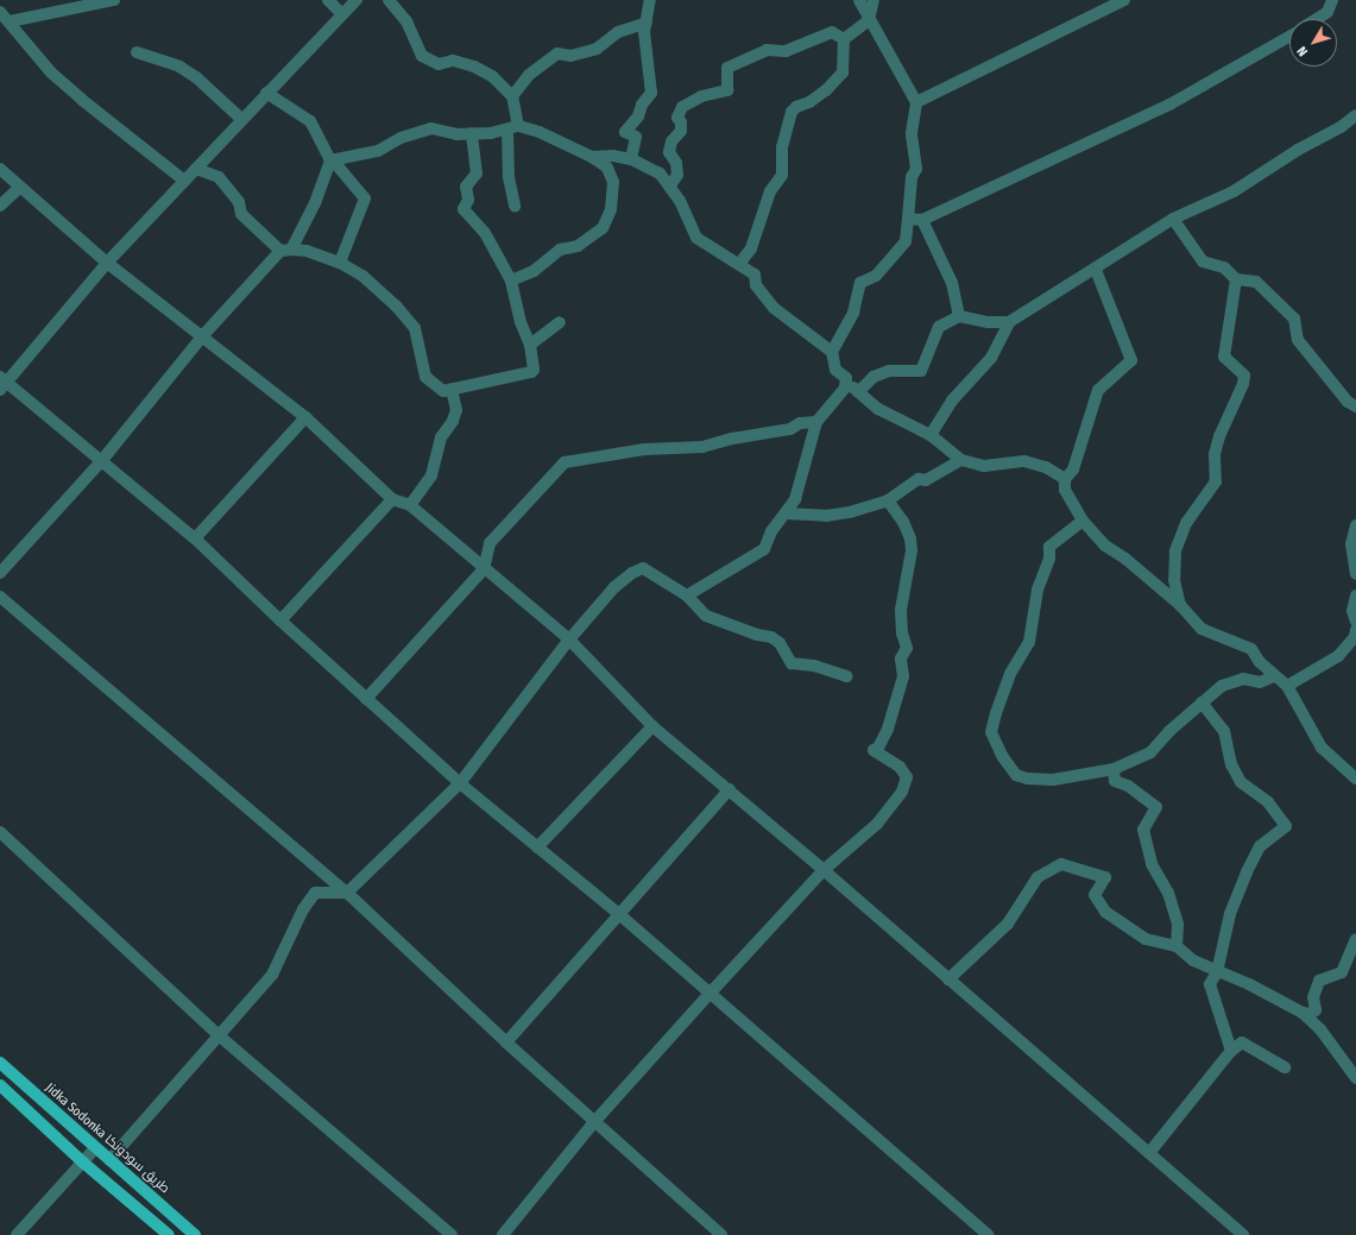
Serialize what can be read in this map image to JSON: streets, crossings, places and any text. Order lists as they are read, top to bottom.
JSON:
{
  "streets": {
    "main road": ["Jidka Sodonka طريق سودونكا"]
  },
  "north": "bottom left"
}
